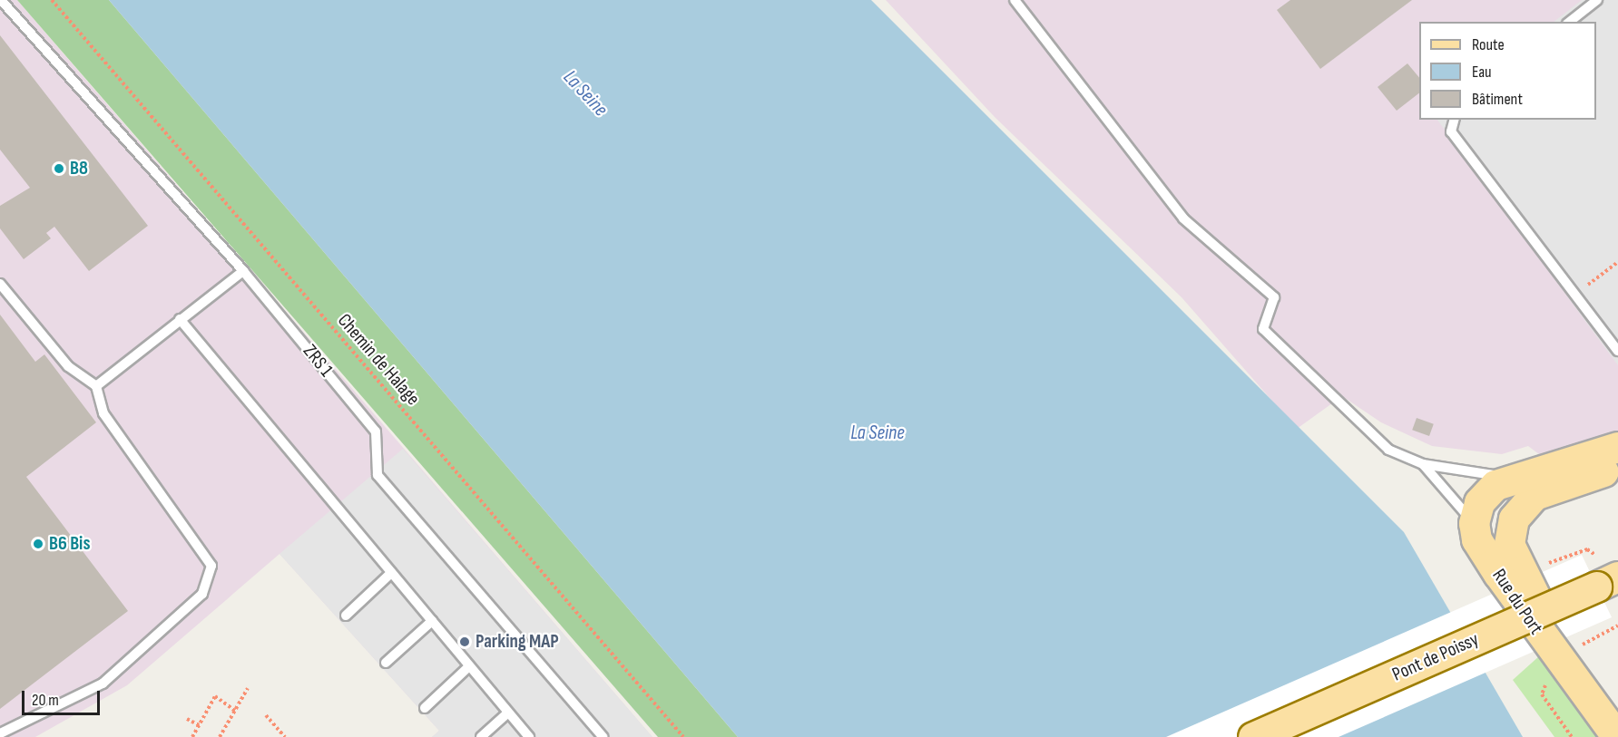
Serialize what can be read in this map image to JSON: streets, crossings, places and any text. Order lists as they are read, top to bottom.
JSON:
{
  "streets": {
    "main road": ["Rue du Port", "Pont de Poissy"],
    "lane": ["ZRS 1"],
    "path": ["Chemin de Halage"]
  },
  "water": ["La Seine"],
  "places": ["B8", "B6 Bis", "Parking MAP"],
  "legend": ["Route", "Eau", "Bâtiment"],
  "scale_bar": "20 m"
}
